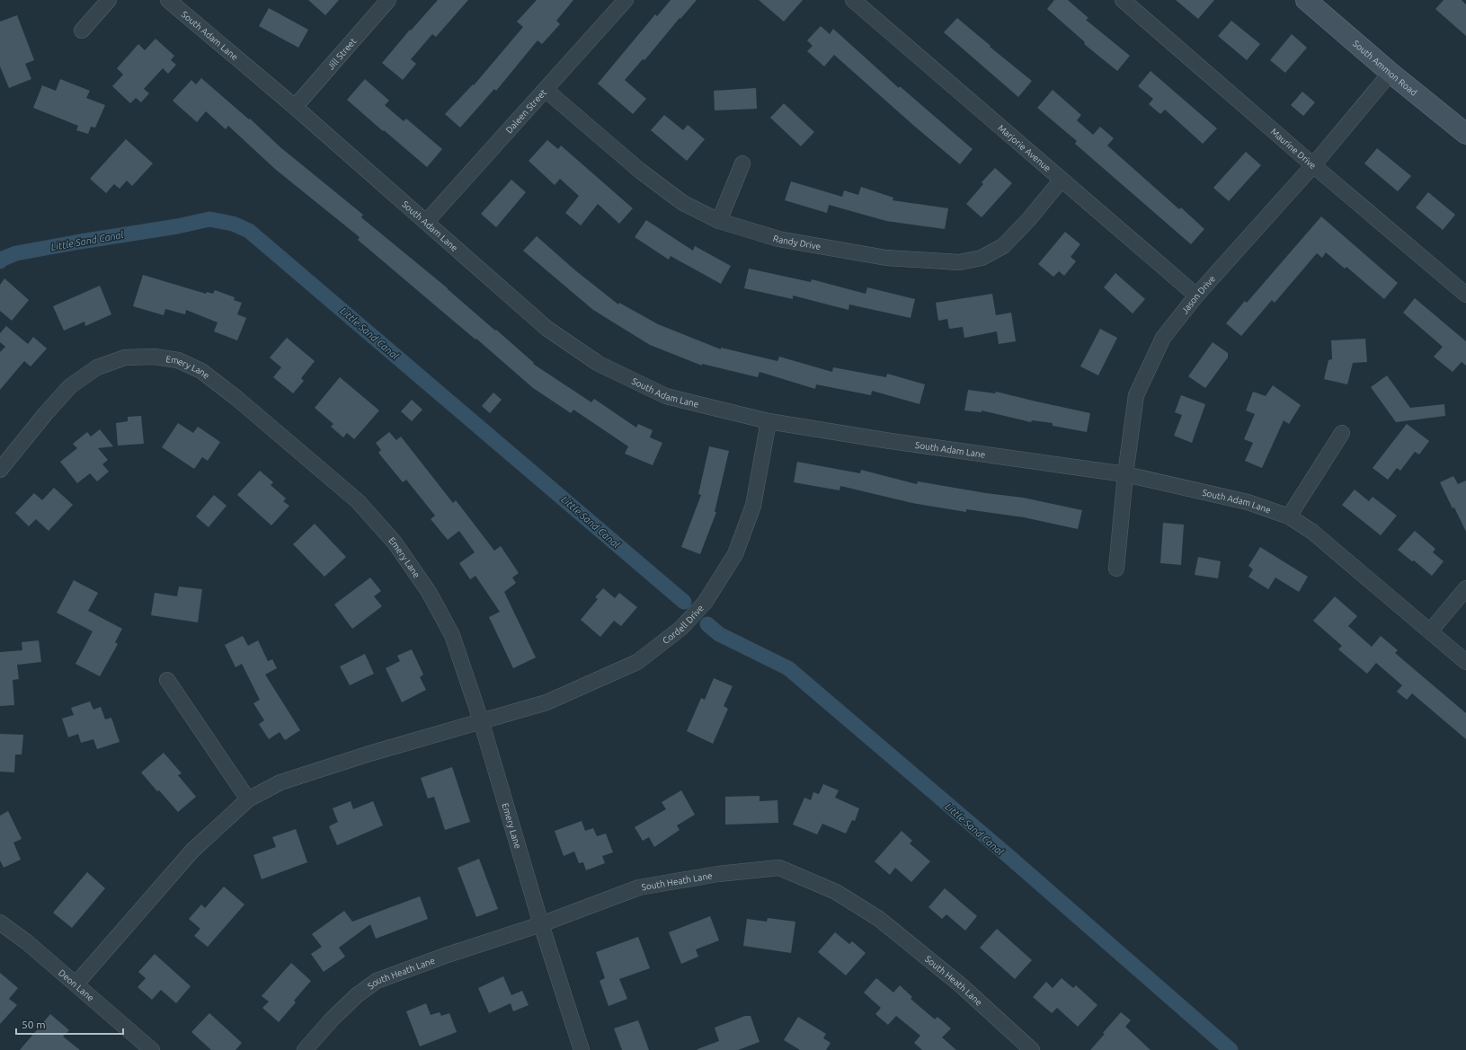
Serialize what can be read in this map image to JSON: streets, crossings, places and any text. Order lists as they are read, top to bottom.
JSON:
{
  "streets": {
    "main road": ["South Ammon Road"],
    "street": [
      "South Adam Lane",
      "Jill Street",
      "Daleen Street",
      "Marjorie Avenue",
      "Maurine Drive",
      "Randy Drive",
      "Jason Drive",
      "Emery Lane",
      "Cordell Drive",
      "South Heath Lane",
      "Deon Lane"
    ]
  },
  "crossings": [
    ["South Adam Lane", "Jill Street"],
    ["South Adam Lane", "Daleen Street"],
    ["South Adam Lane", "Jason Drive"],
    ["South Adam Lane", "Cordell Drive"],
    ["South Ammon Road", "Jason Drive"],
    ["Daleen Street", "Randy Drive"],
    ["Marjorie Avenue", "Randy Drive"],
    ["Marjorie Avenue", "Jason Drive"],
    ["Maurine Drive", "Jason Drive"],
    ["Emery Lane", "Cordell Drive"],
    ["Emery Lane", "South Heath Lane"],
    ["Cordell Drive", "Deon Lane"]
  ],
  "water": ["Little Sand Canal"],
  "scale_bar": "50 m"
}
